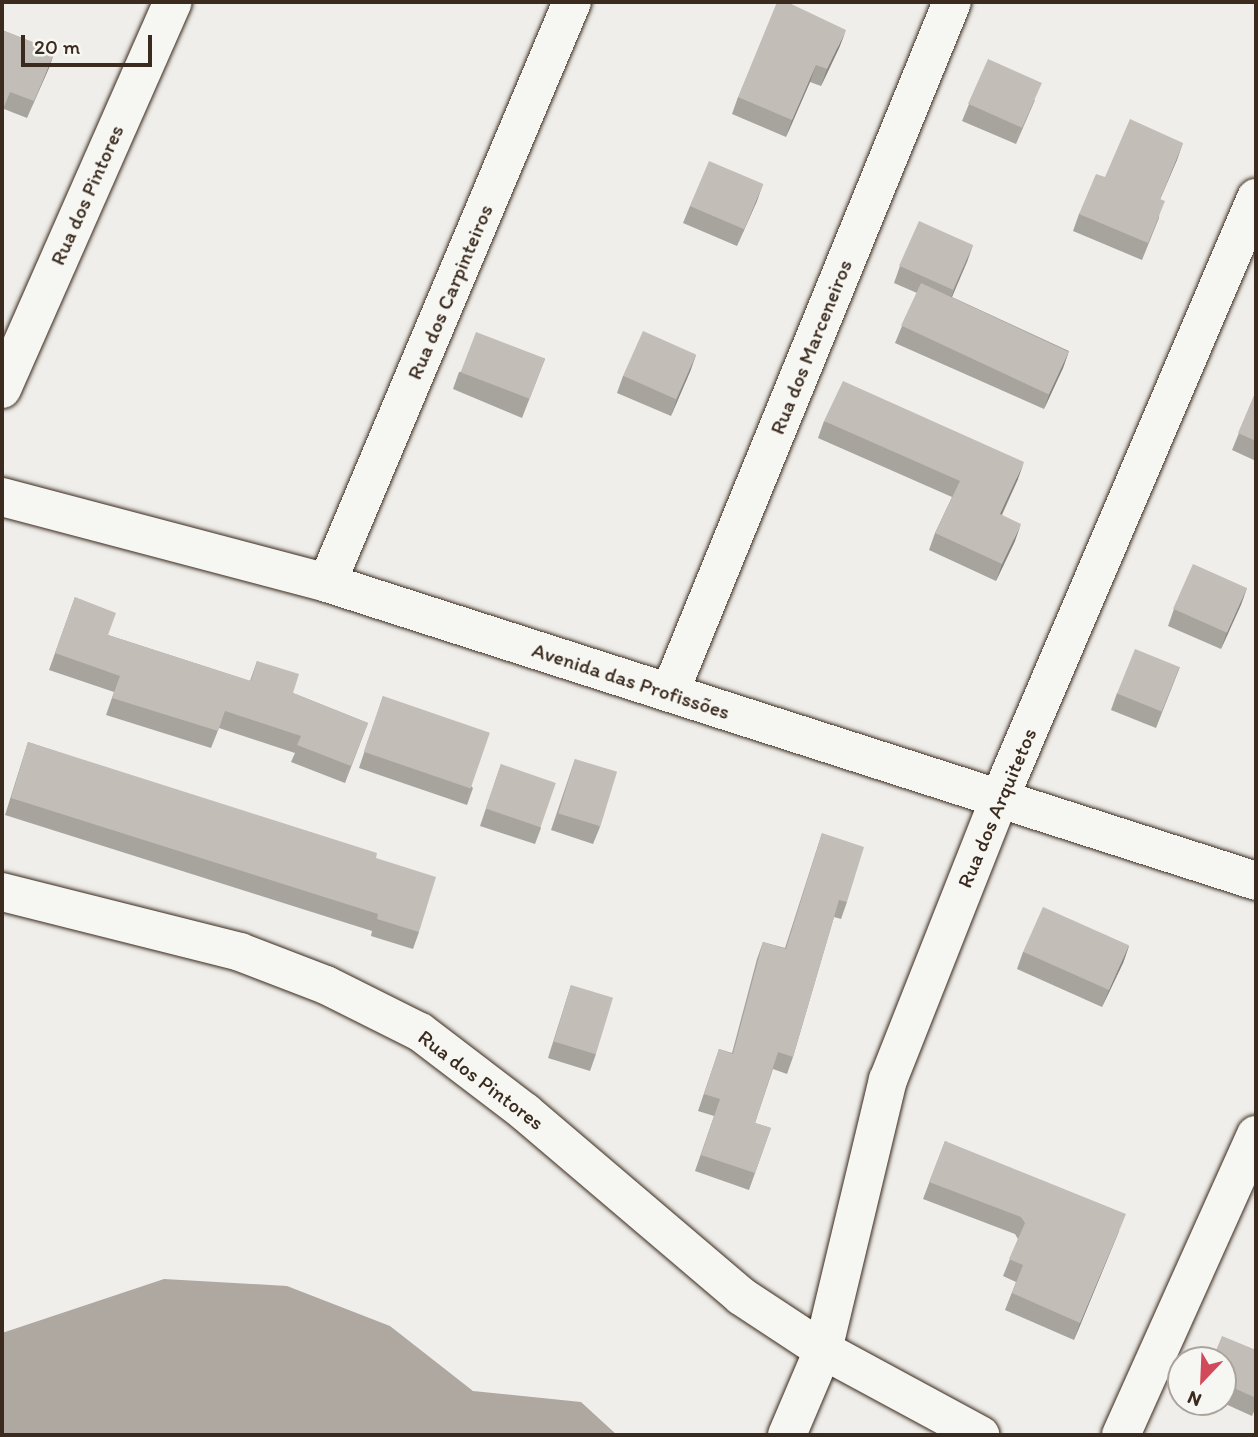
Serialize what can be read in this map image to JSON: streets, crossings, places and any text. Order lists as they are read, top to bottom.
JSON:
{
  "streets": {
    "street": [
      "Rua dos Pintores",
      "Rua dos Carpinteiros",
      "Rua dos Marceneiros",
      "Avenida das Profissões",
      "Rua dos Arquitetos"
    ]
  },
  "crossings": [
    ["Rua dos Pintores", "Rua dos Arquitetos"],
    ["Rua dos Carpinteiros", "Avenida das Profissões"],
    ["Rua dos Marceneiros", "Avenida das Profissões"],
    ["Avenida das Profissões", "Rua dos Arquitetos"]
  ],
  "scale_bar": "20 m",
  "north": "bottom left"
}
